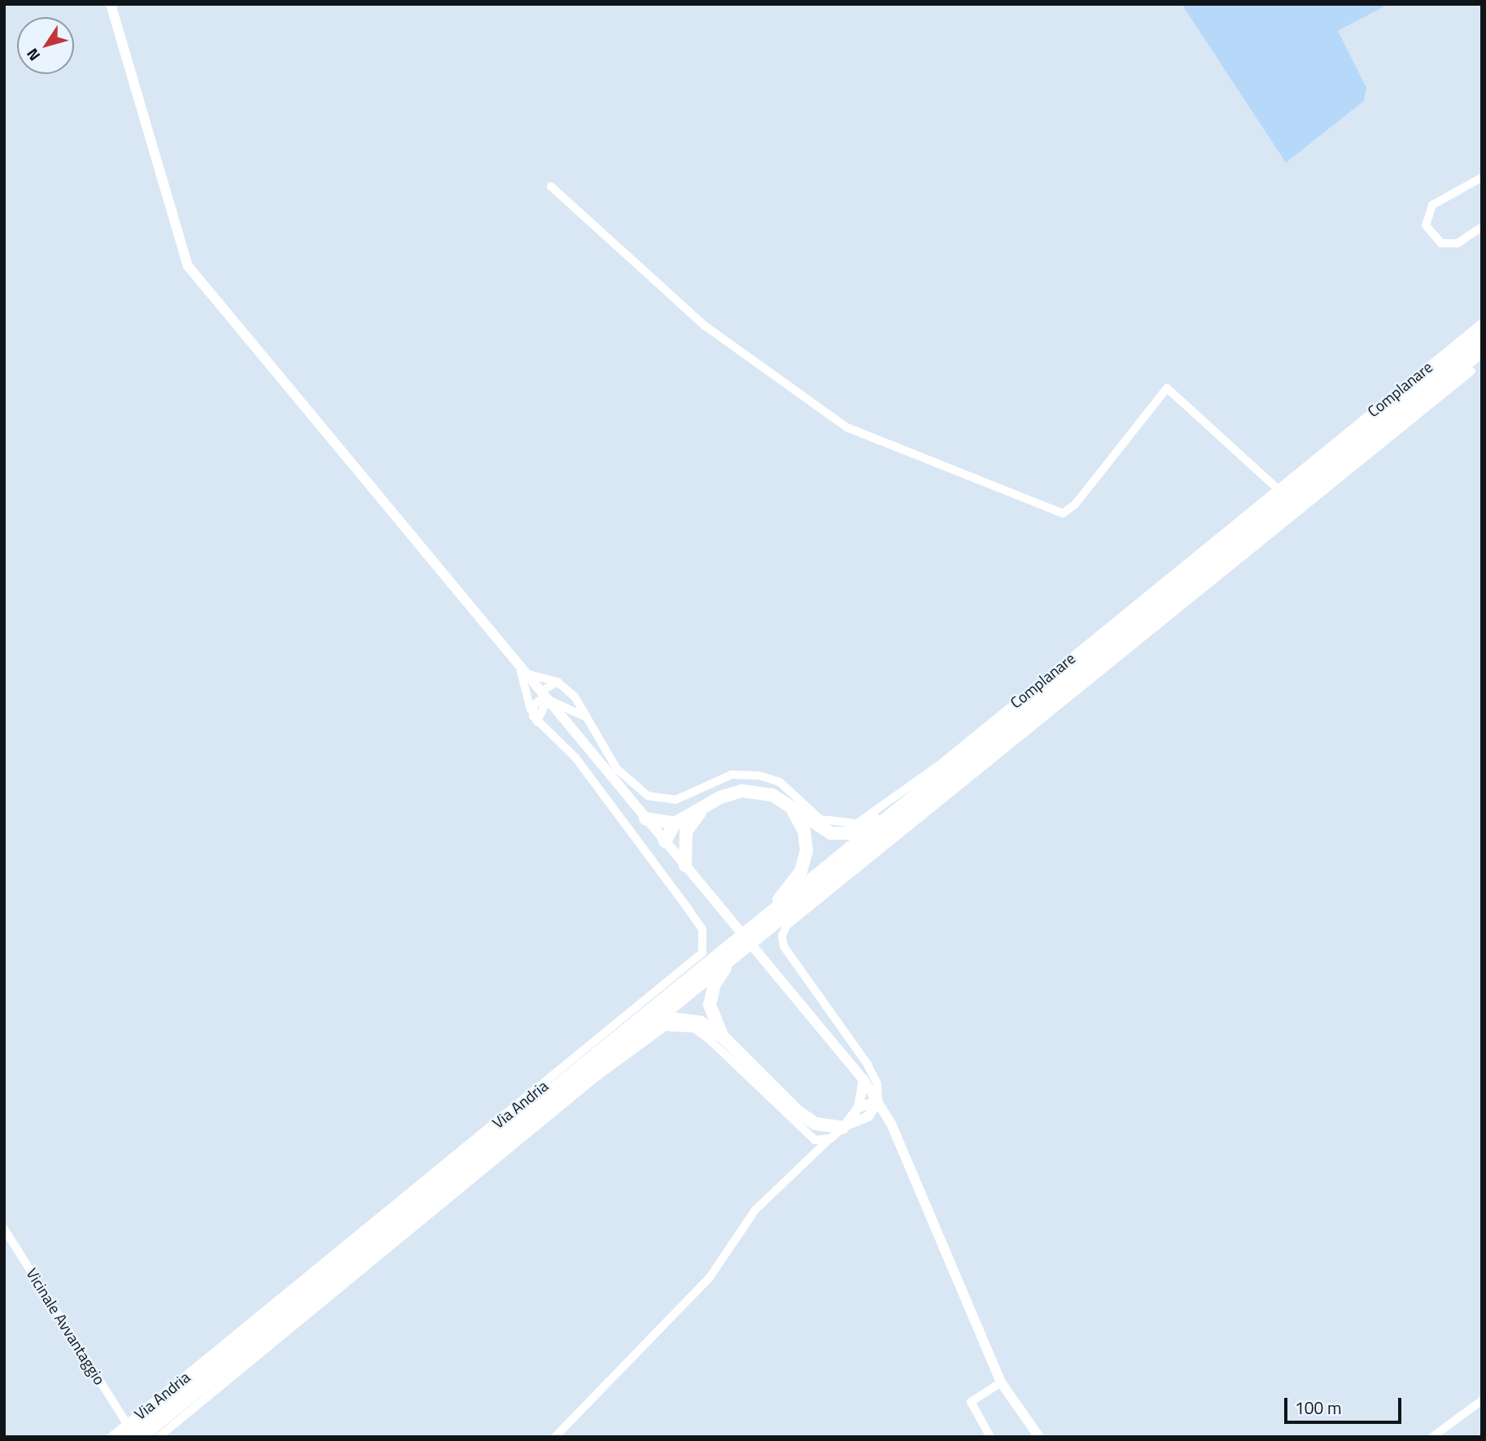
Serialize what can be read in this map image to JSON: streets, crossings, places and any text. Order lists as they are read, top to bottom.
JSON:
{
  "streets": {
    "street": ["Complanare", "Via Andria", "Vicinale Avvantaggio"]
  },
  "crossings": [
    ["Via Andria", "Vicinale Avvantaggio"]
  ],
  "scale_bar": "100 m",
  "north": "bottom left"
}
